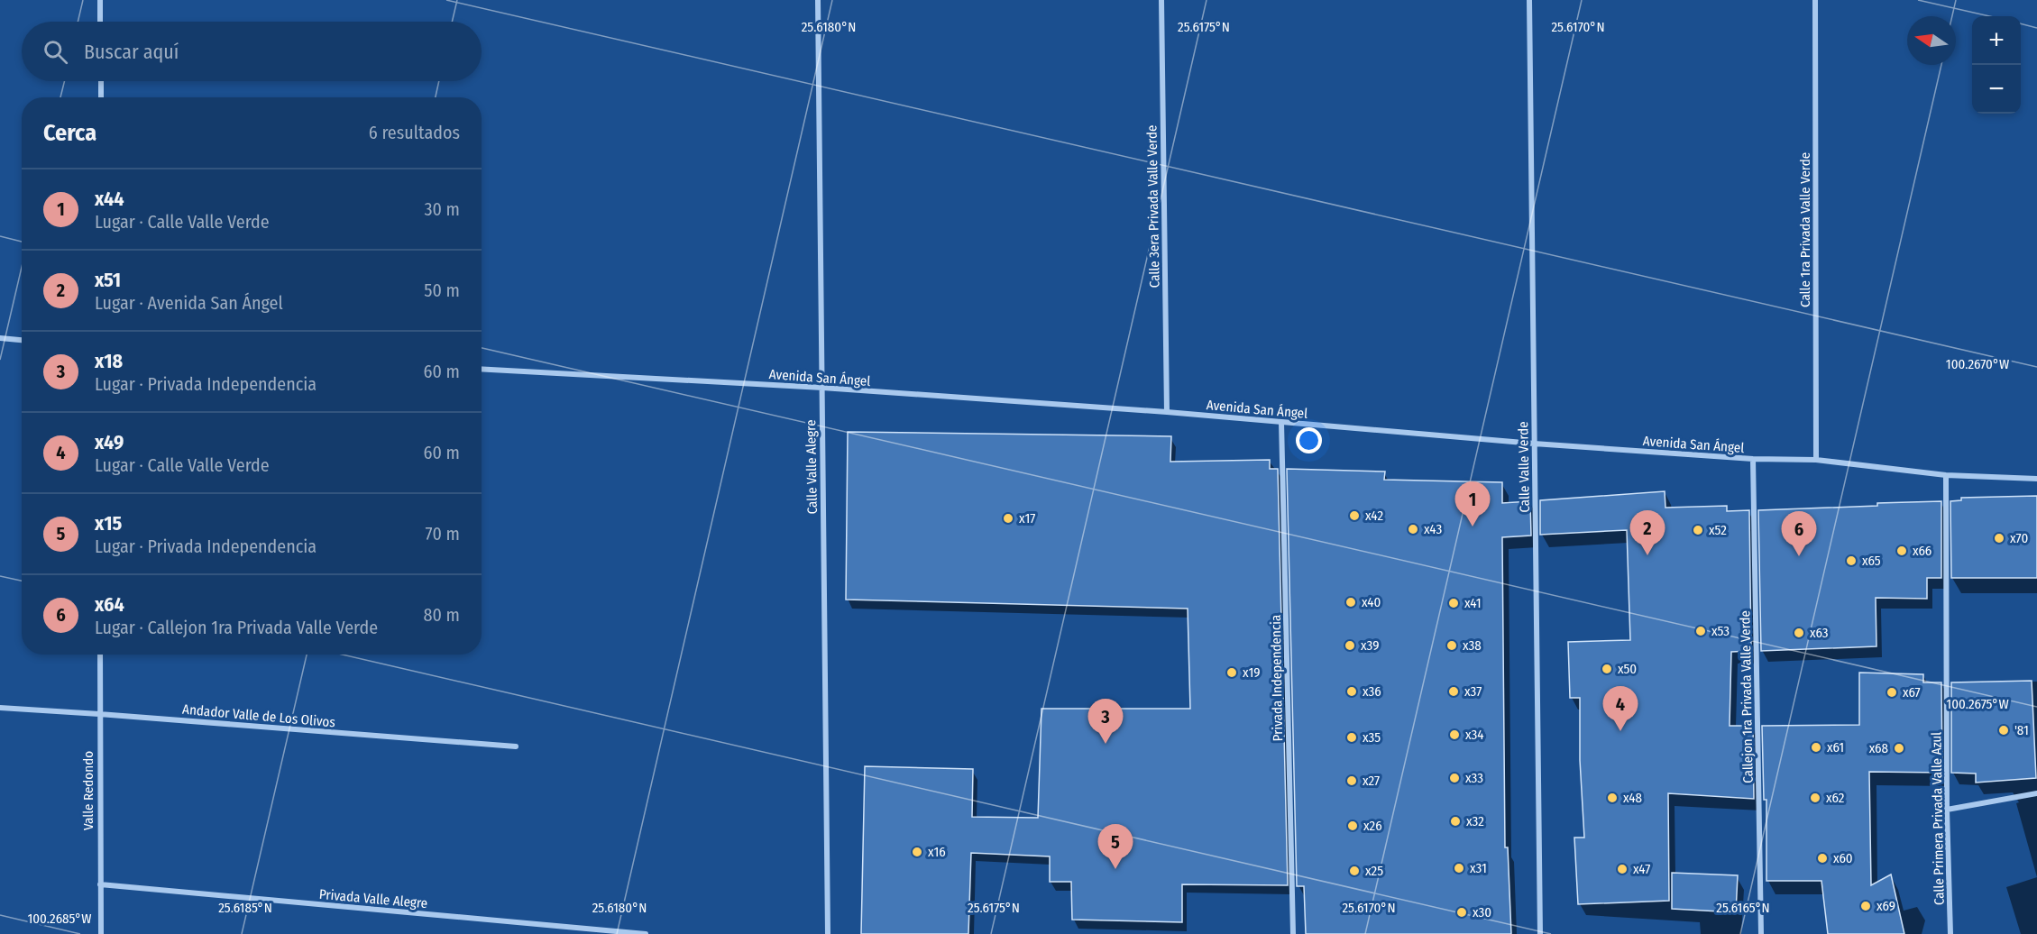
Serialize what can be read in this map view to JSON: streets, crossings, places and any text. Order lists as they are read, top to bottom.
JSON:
{
  "streets": {
    "street": [
      "Calle 3era Privada Valle Verde",
      "Calle 1ra Privada Valle Verde",
      "Avenida San Ángel",
      "Calle Valle Alegre",
      "Calle Valle Verde",
      "Privada Independencia",
      "Callejon 1ra Privada Valle Verde",
      "Andador Valle de Los Olivos",
      "Valle Redondo",
      "Calle Primera Privada Valle Azul",
      "Privada Valle Alegre"
    ]
  },
  "crossings": [
    ["Calle 3era Privada Valle Verde", "Avenida San Ángel"],
    ["Calle 1ra Privada Valle Verde", "Avenida San Ángel"],
    ["Avenida San Ángel", "Calle Valle Alegre"],
    ["Avenida San Ángel", "Calle Valle Verde"],
    ["Avenida San Ángel", "Privada Independencia"],
    ["Avenida San Ángel", "Callejon 1ra Privada Valle Verde"],
    ["Avenida San Ángel", "Calle Primera Privada Valle Azul"],
    ["Andador Valle de Los Olivos", "Valle Redondo"],
    ["Valle Redondo", "Privada Valle Alegre"]
  ],
  "places": [
    "x42",
    "x17",
    "x43",
    "x52",
    "x70",
    "x66",
    "x65",
    "x40",
    "x41",
    "x53",
    "x63",
    "x39",
    "x38",
    "x50",
    "x19",
    "x36",
    "x37",
    "x67",
    "'81",
    "x34",
    "x35",
    "x61",
    "x68",
    "x33",
    "x27",
    "x48",
    "x62",
    "x32",
    "x26",
    "x16",
    "x60",
    "x31",
    "x47",
    "x25",
    "x69",
    "x30"
  ],
  "north": "left",
  "page": {
    "map_buttons": ["+", "−"],
    "search": "Buscar aquí",
    "heading": ["Cerca", "6 resultados"],
    "list": [
      {
        "mark": "1",
        "name": "x44",
        "note": "Lugar · Calle Valle Verde",
        "value": "30 m"
      },
      {
        "mark": "2",
        "name": "x51",
        "note": "Lugar · Avenida San Ángel",
        "value": "50 m"
      },
      {
        "mark": "3",
        "name": "x18",
        "note": "Lugar · Privada Independencia",
        "value": "60 m"
      },
      {
        "mark": "4",
        "name": "x49",
        "note": "Lugar · Calle Valle Verde",
        "value": "60 m"
      },
      {
        "mark": "5",
        "name": "x15",
        "note": "Lugar · Privada Independencia",
        "value": "70 m"
      },
      {
        "mark": "6",
        "name": "x64",
        "note": "Lugar · Callejon 1ra Privada Valle Verde",
        "value": "80 m"
      }
    ],
    "pins": [
      "1",
      "2",
      "6",
      "4",
      "3",
      "5"
    ]
  },
  "coordinates": [
    "25.6180°N",
    "25.6175°N",
    "25.6170°N",
    "100.2670°W",
    "100.2675°W",
    "25.6185°N",
    "25.6165°N",
    "100.2685°W"
  ]
}
